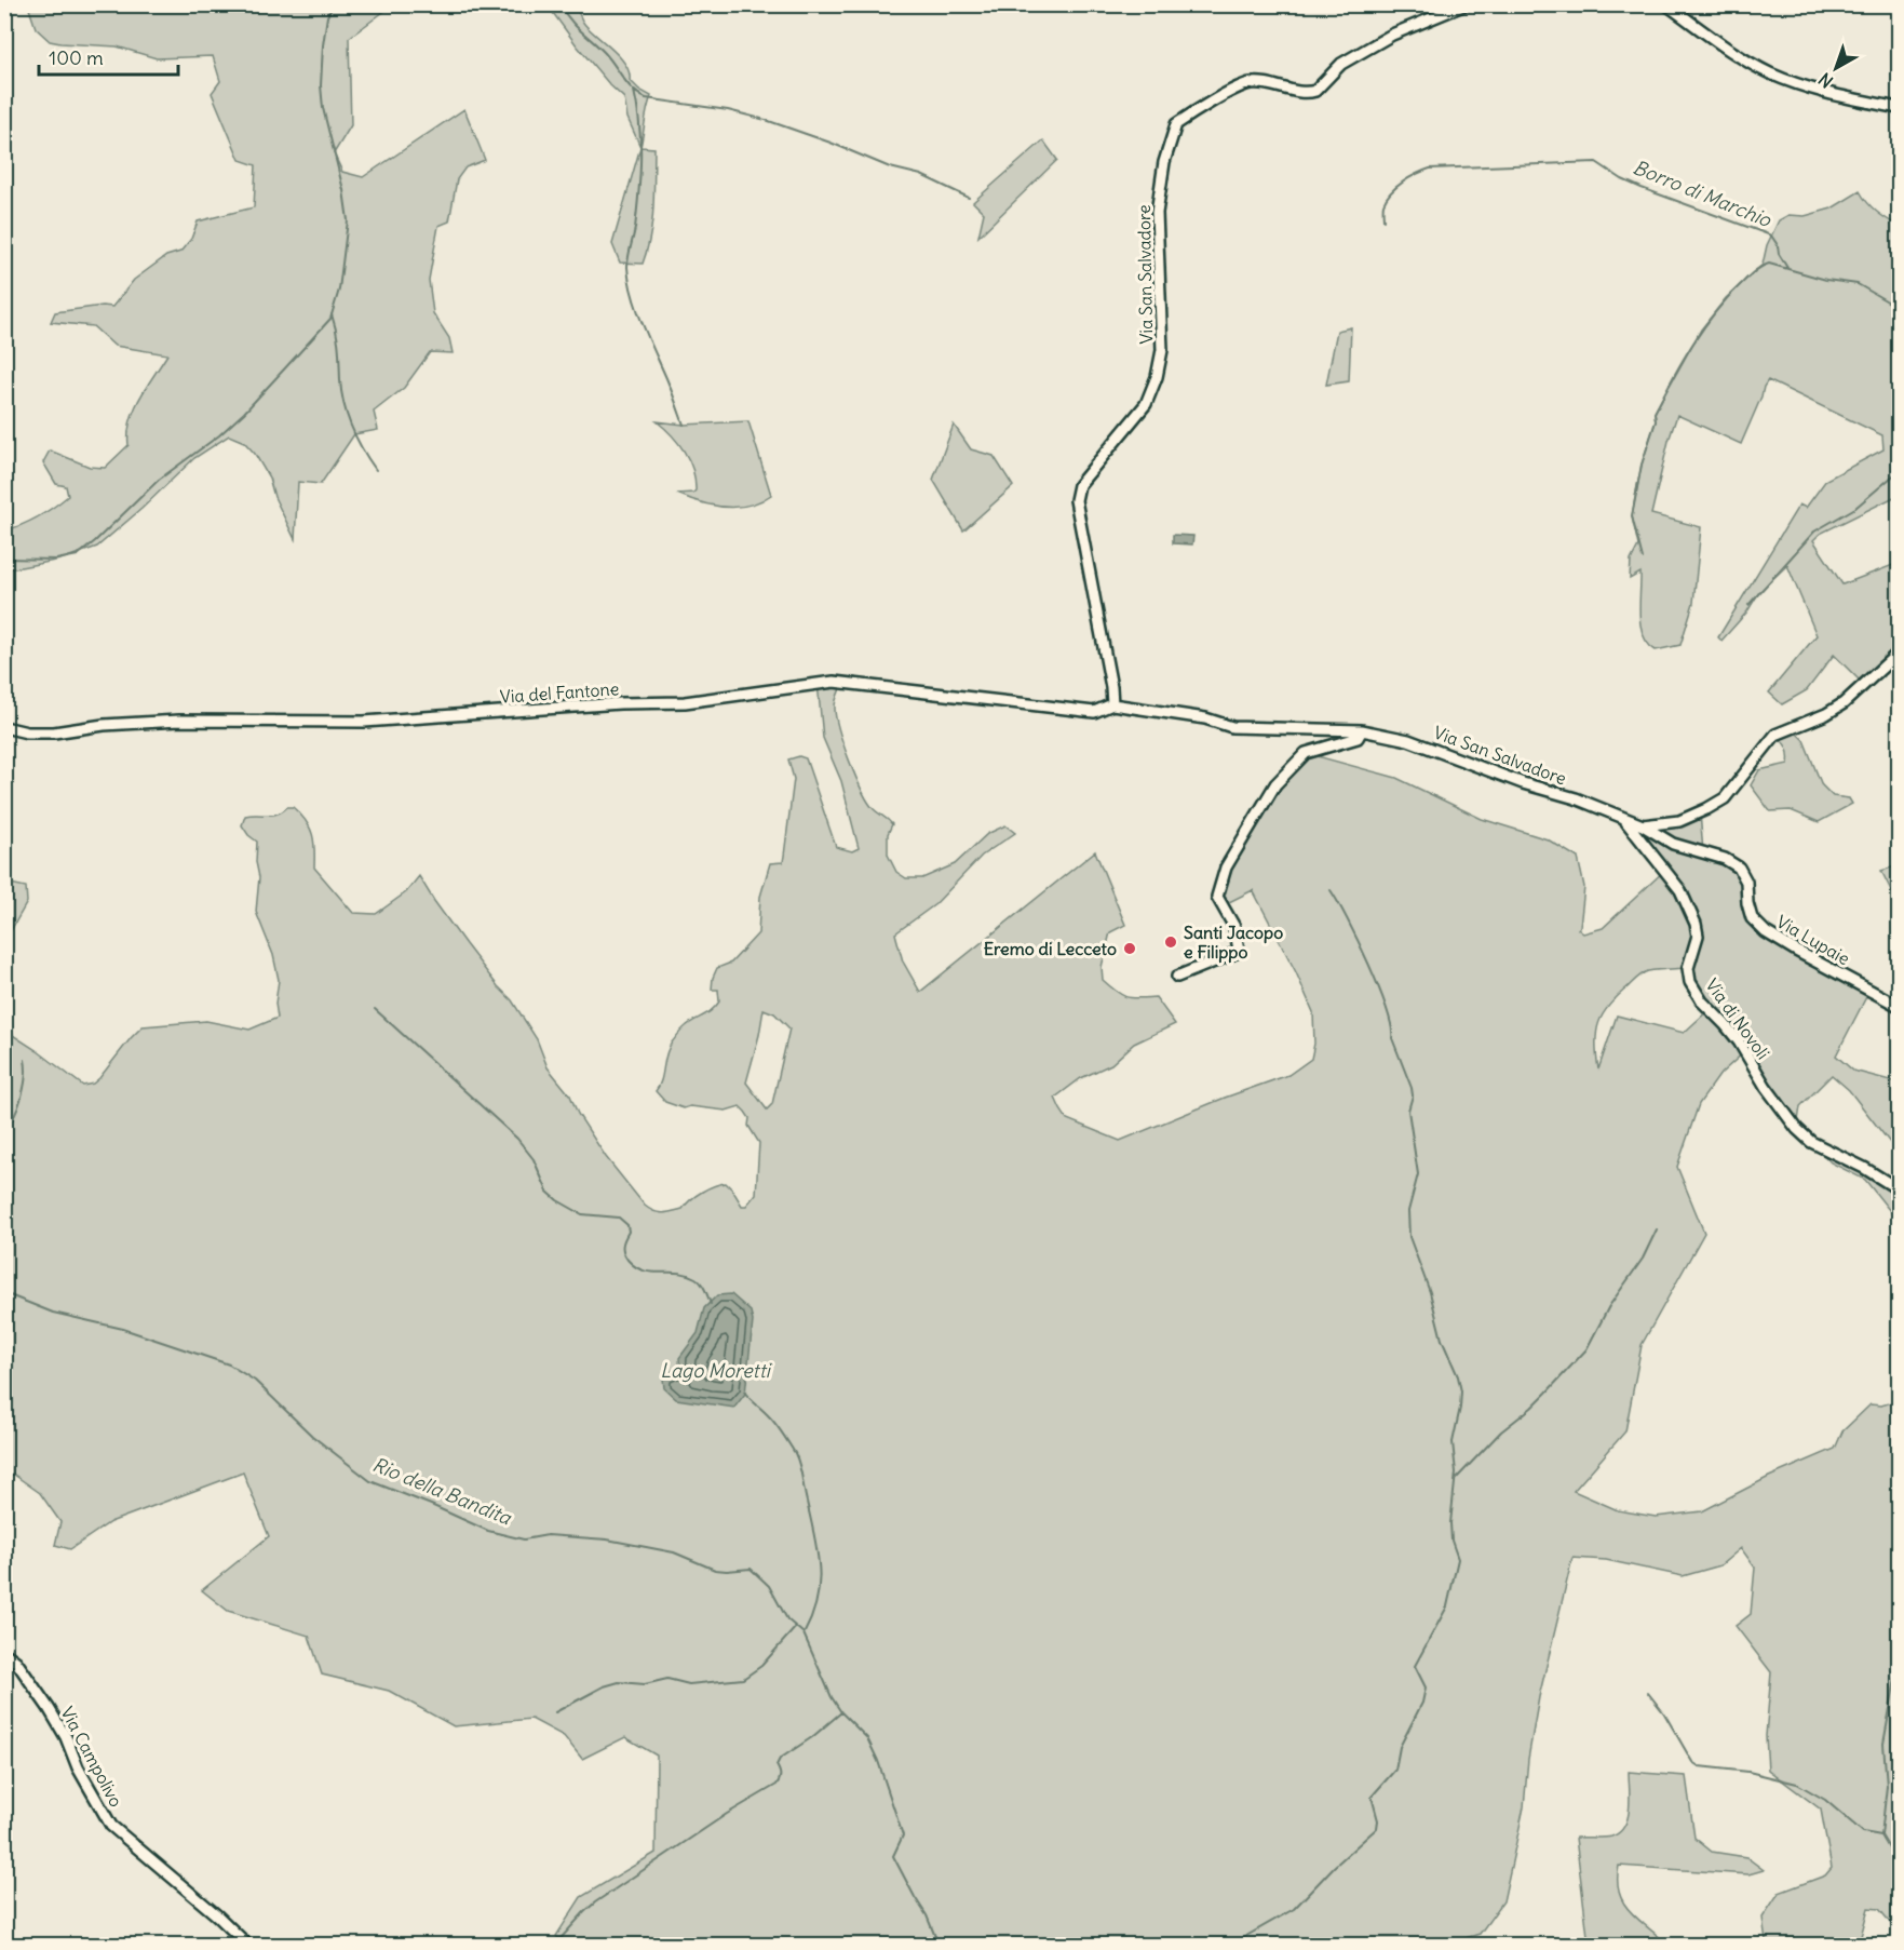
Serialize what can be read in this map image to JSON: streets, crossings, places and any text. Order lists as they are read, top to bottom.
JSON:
{
  "streets": {
    "street": [
      "Via San Salvadore",
      "Via del Fantone",
      "Via Lupaie",
      "Via di Novoli",
      "Via Campolivo"
    ]
  },
  "crossings": [
    ["Via San Salvadore", "Via del Fantone"],
    ["Via San Salvadore", "Via Lupaie"],
    ["Via San Salvadore", "Via di Novoli"],
    ["Via Lupaie", "Via di Novoli"]
  ],
  "water": ["Borro di Marchio", "Lago Moretti", "Rio della Bandita"],
  "places": ["Santi Jacopo e Filippo", "Eremo di Lecceto"],
  "scale_bar": "100 m",
  "north": "bottom left"
}
